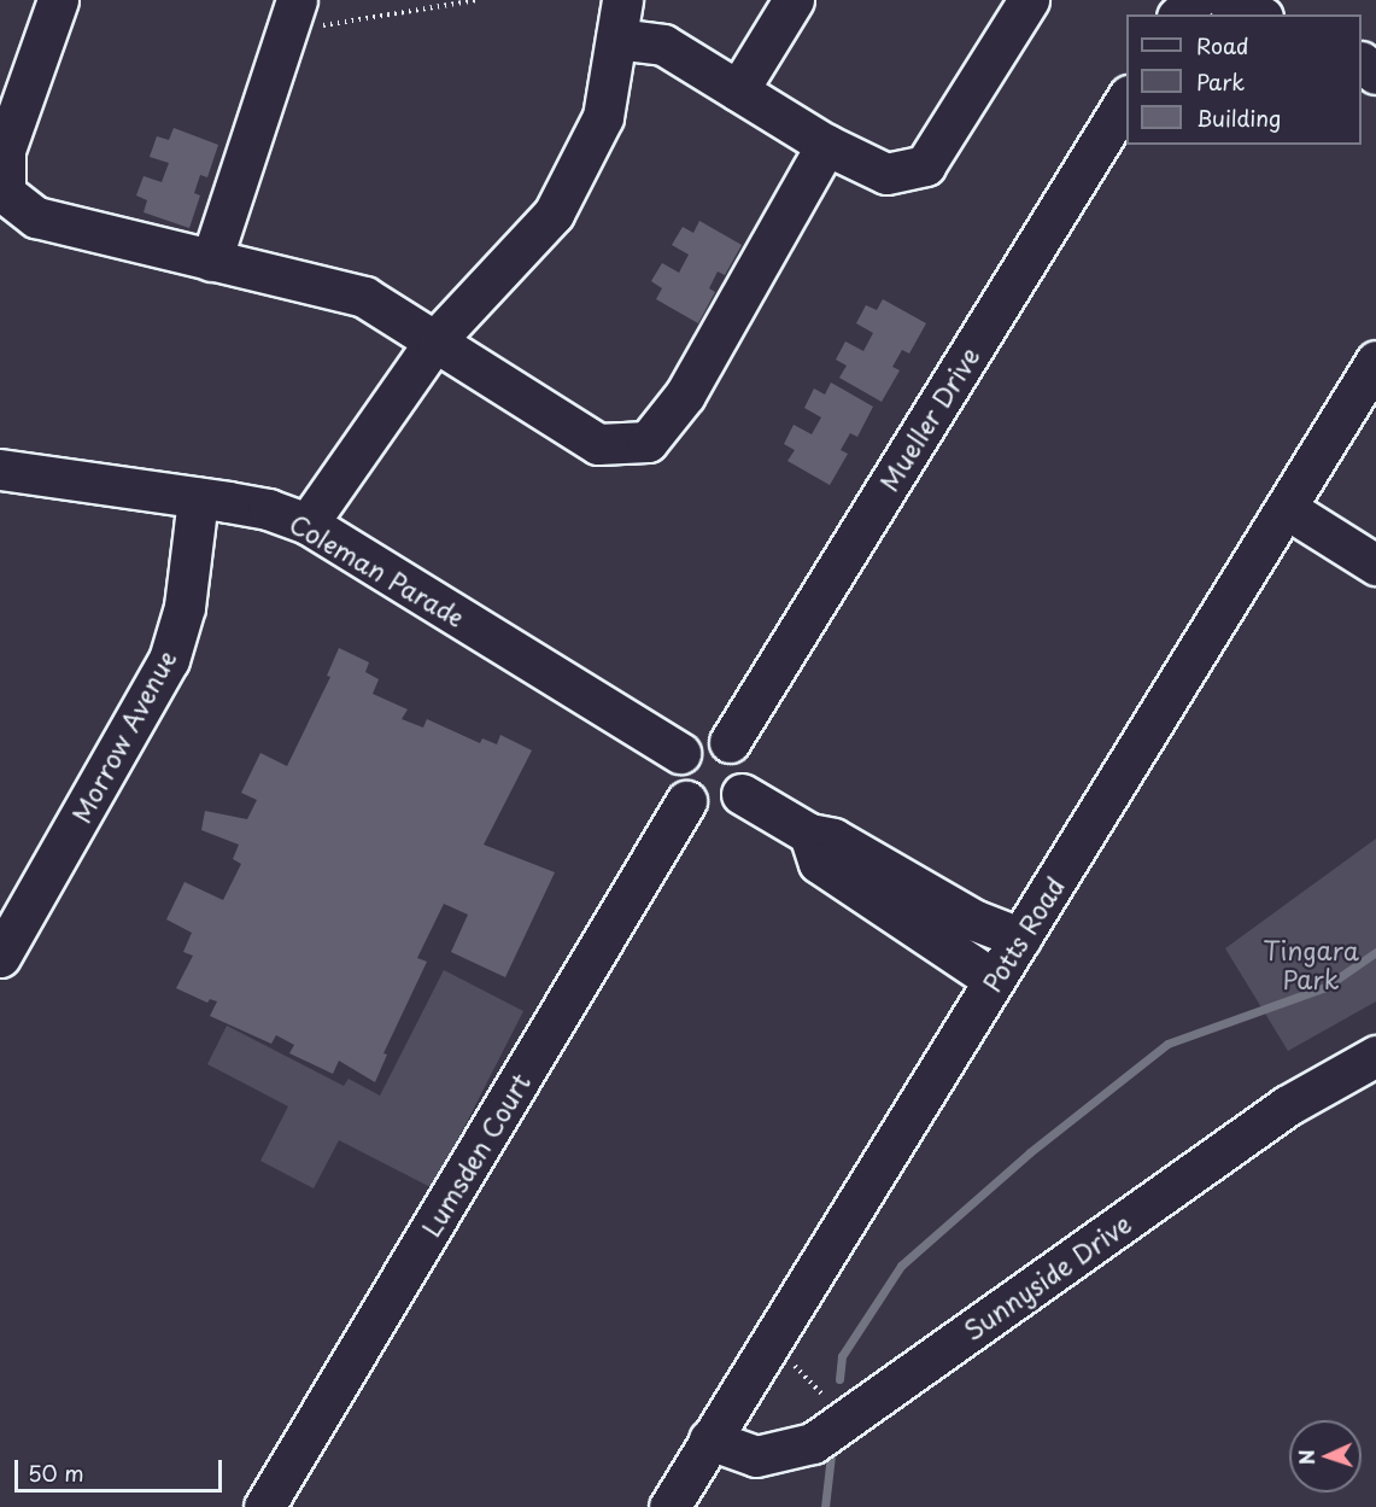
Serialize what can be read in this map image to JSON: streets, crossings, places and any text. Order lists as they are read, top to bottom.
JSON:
{
  "streets": {
    "street": [
      "Mueller Drive",
      "Coleman Parade",
      "Morrow Avenue",
      "Potts Road",
      "Lumsden Court",
      "Sunnyside Drive"
    ]
  },
  "crossings": [
    ["Mueller Drive", "Coleman Parade"],
    ["Mueller Drive", "Lumsden Court"],
    ["Coleman Parade", "Morrow Avenue"],
    ["Coleman Parade", "Lumsden Court"],
    ["Potts Road", "Sunnyside Drive"]
  ],
  "parks": ["Tingara Park"],
  "legend": ["Road", "Park", "Building"],
  "scale_bar": "50 m",
  "north": "left"
}
